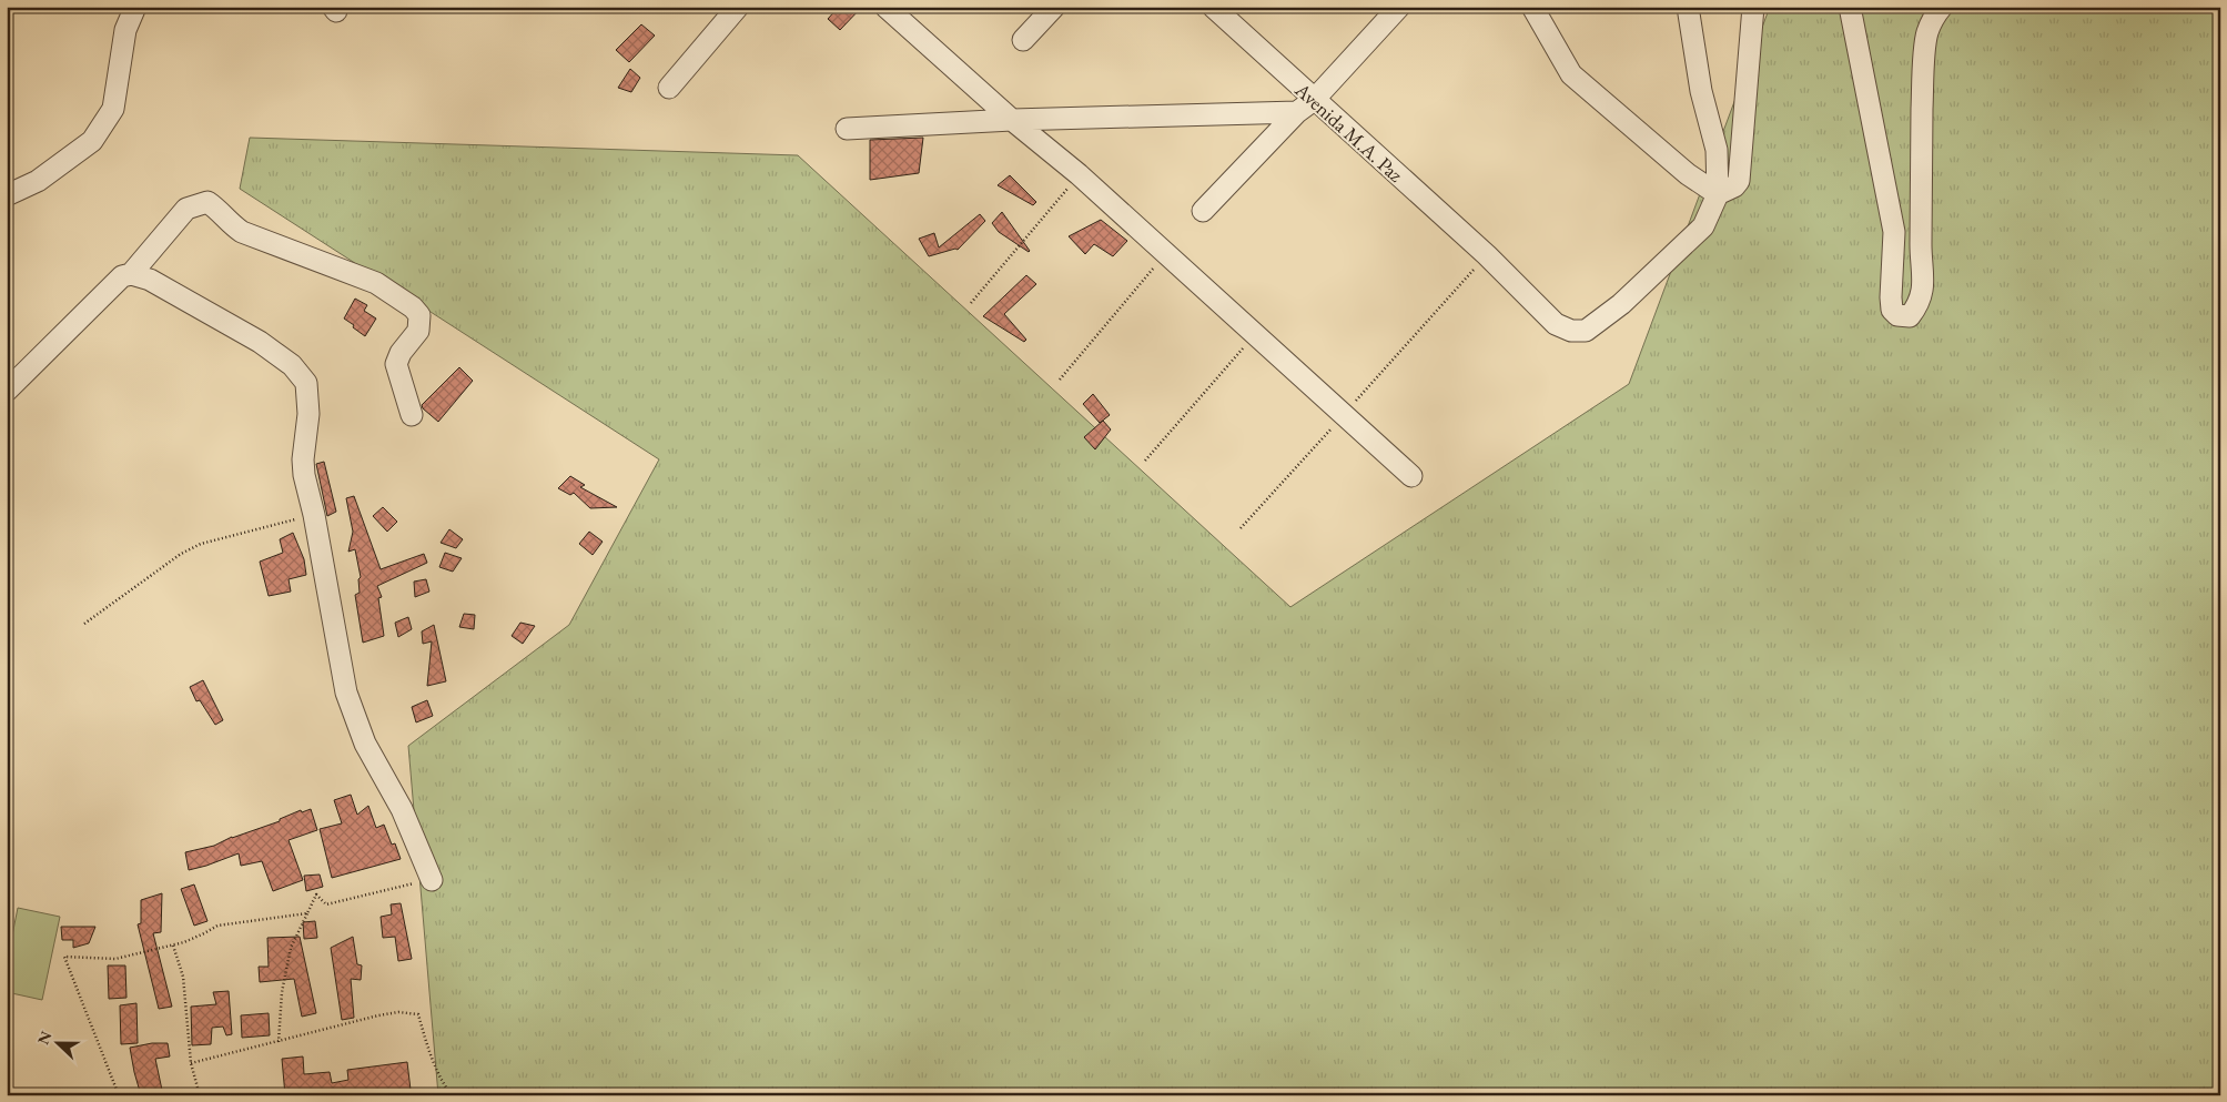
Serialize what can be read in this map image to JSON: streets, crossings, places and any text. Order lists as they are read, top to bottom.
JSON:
{
  "streets": {
    "street": ["Avenida M.A. Paz"]
  },
  "north": "left"
}
